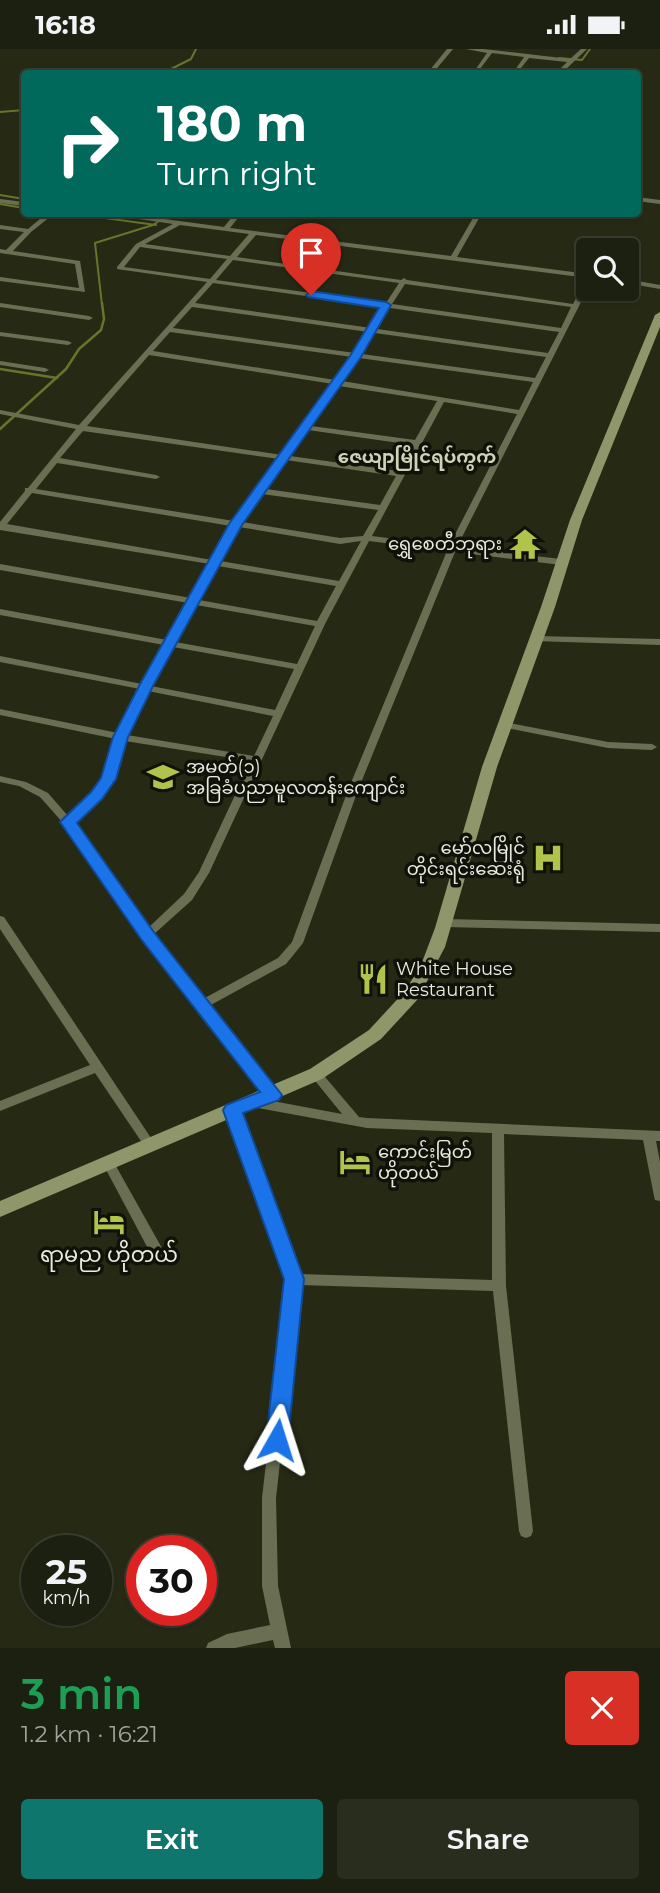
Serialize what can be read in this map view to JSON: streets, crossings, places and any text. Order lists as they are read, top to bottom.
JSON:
{
  "districts": ["ဇေယျာမြိုင်ရပ်ကွက်"],
  "places": {
    "temple": ["ရွှေစေတီဘုရား"],
    "school or university": ["အမှတ်(၁) အခြခံပညာမူလတန်းကျောင်း"],
    "hospital": ["မော်လမြိုင် တိုင်းရင်းဆေးရုံ"],
    "restaurant": ["White House Restaurant"],
    "hotel": ["ကောင်းမြတ် ဟိုတယ်", "ရာမည ဟိုတယ်"]
  },
  "page": {
    "status": "16:18",
    "turn": ["180 m", "Turn right"],
    "speed": "25 km/h",
    "limit": "30",
    "heading": ["3 min", "1.2 km · 16:21"],
    "buttons": ["Exit", "Share"]
  }
}
